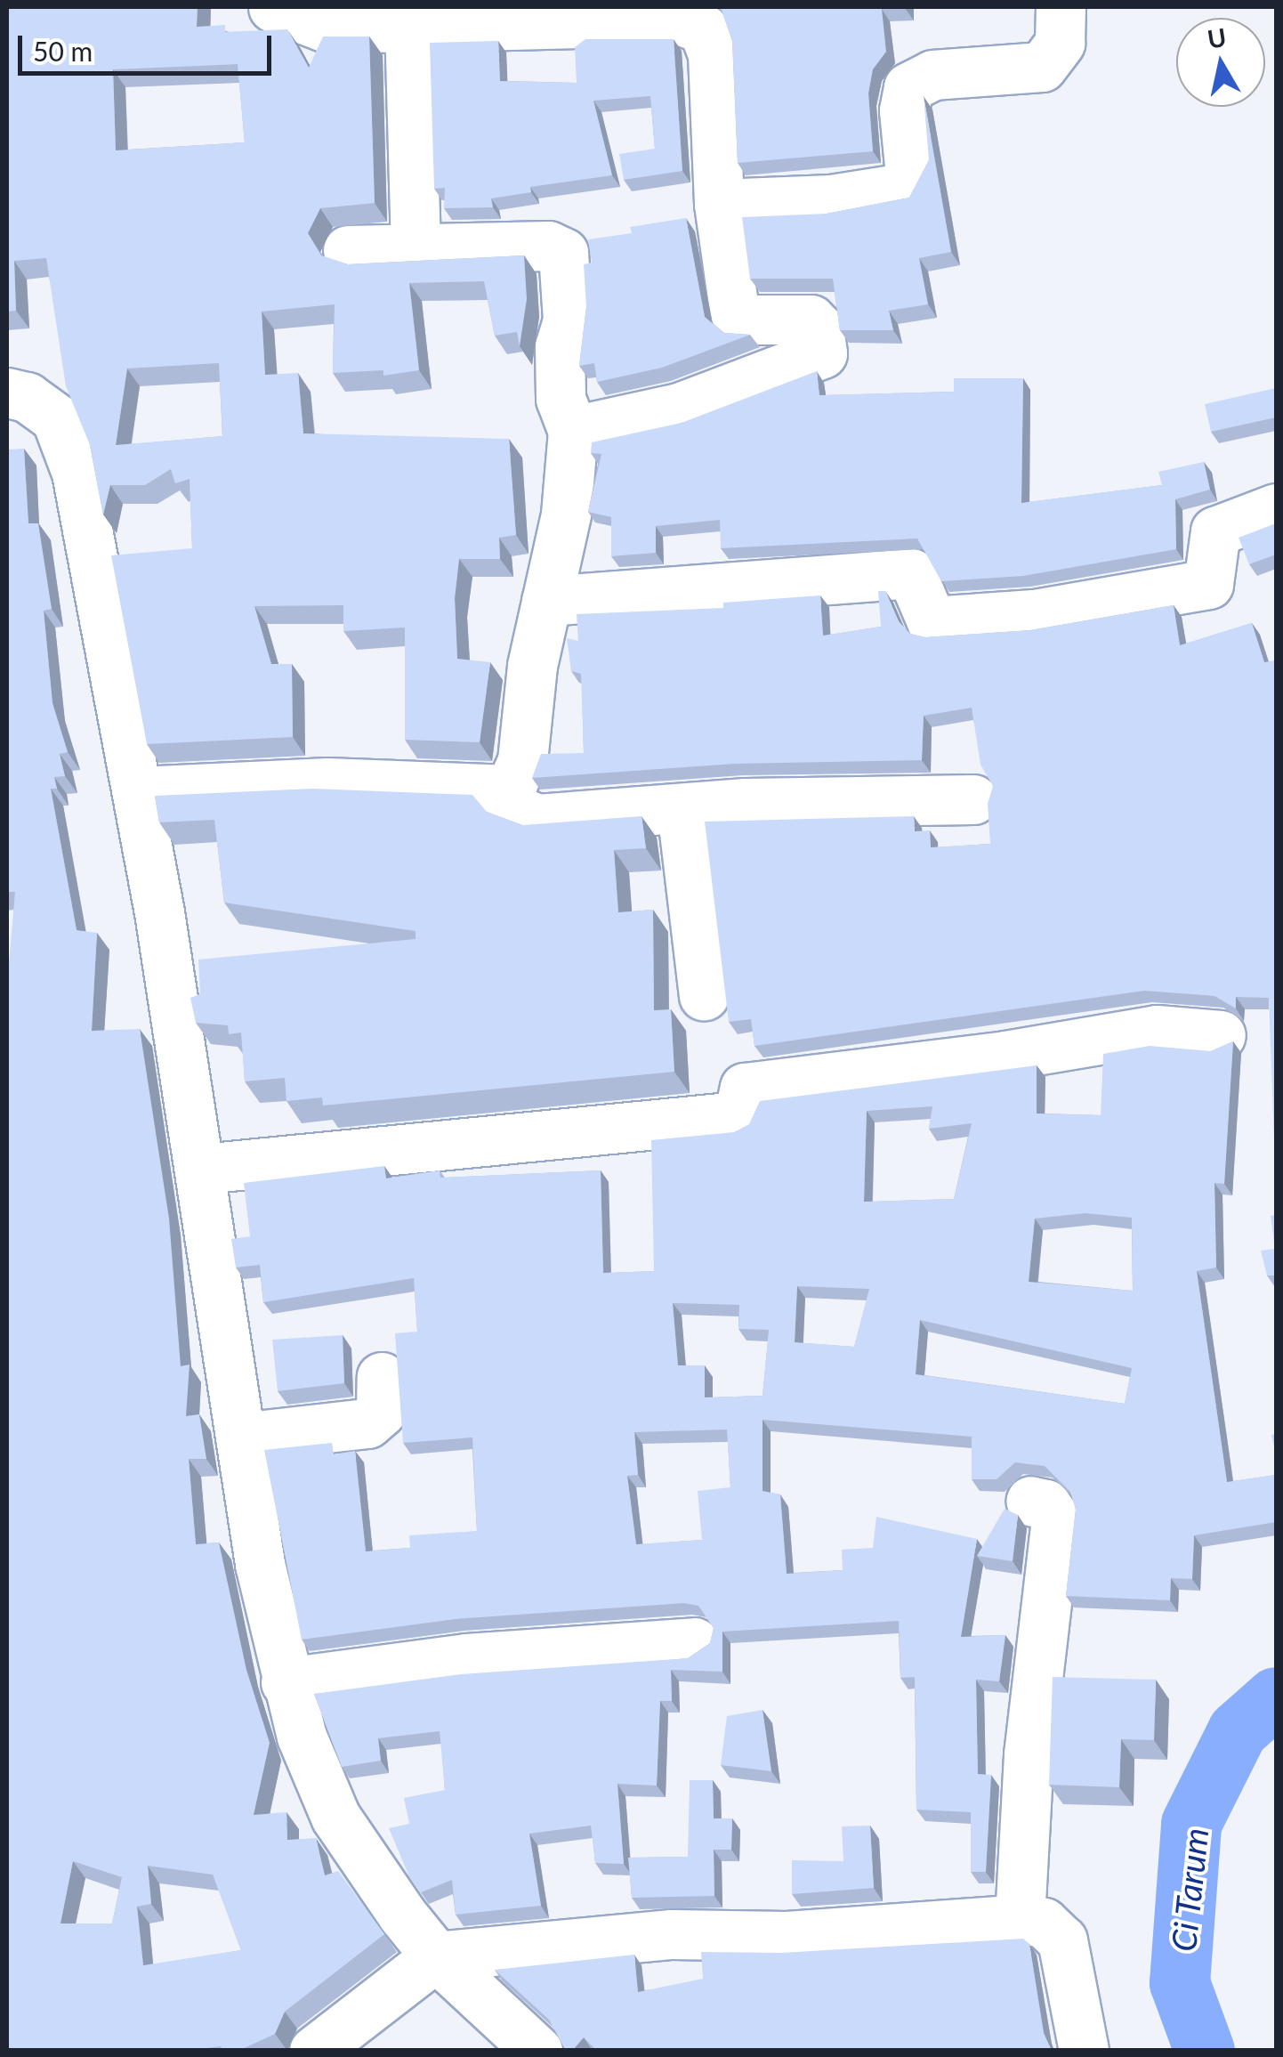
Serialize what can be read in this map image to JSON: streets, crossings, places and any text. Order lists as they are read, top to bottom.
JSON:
{
  "water": ["Ci Tarum"],
  "scale_bar": "50 m",
  "north": "top"
}
